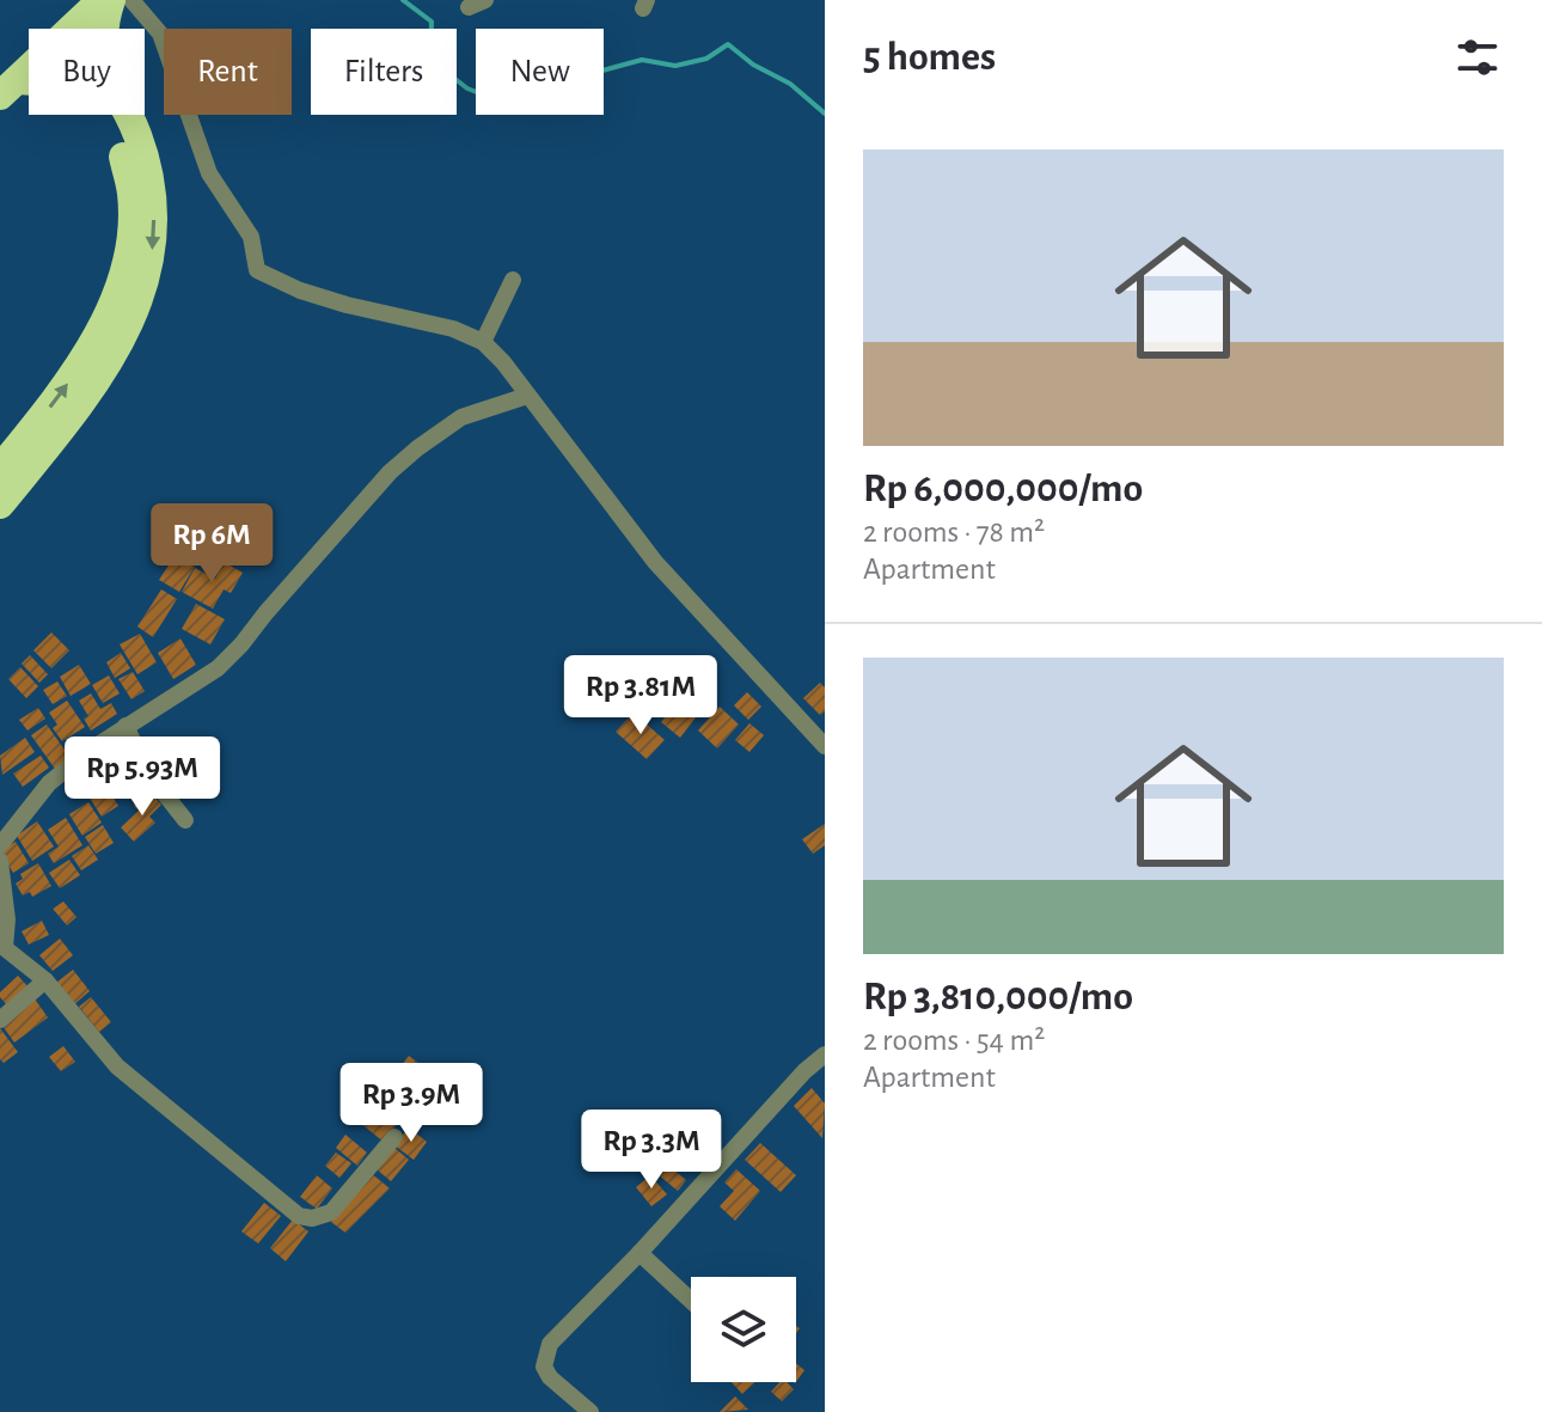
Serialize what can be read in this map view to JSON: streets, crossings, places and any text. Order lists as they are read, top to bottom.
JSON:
{
  "page": {
    "heading": "5 homes",
    "chip": [
      "Buy",
      "Rent",
      "Filters",
      "New"
    ],
    "list": [
      {
        "name": "Rp 6,000,000/mo",
        "note": "2 rooms · 78 m² · Apartment"
      },
      {
        "name": "Rp 3,810,000/mo",
        "note": "2 rooms · 54 m² · Apartment"
      }
    ],
    "price": [
      "Rp 6M",
      "Rp 3.81M",
      "Rp 5.93M",
      "Rp 3.9M",
      "Rp 3.3M"
    ]
  }
}
